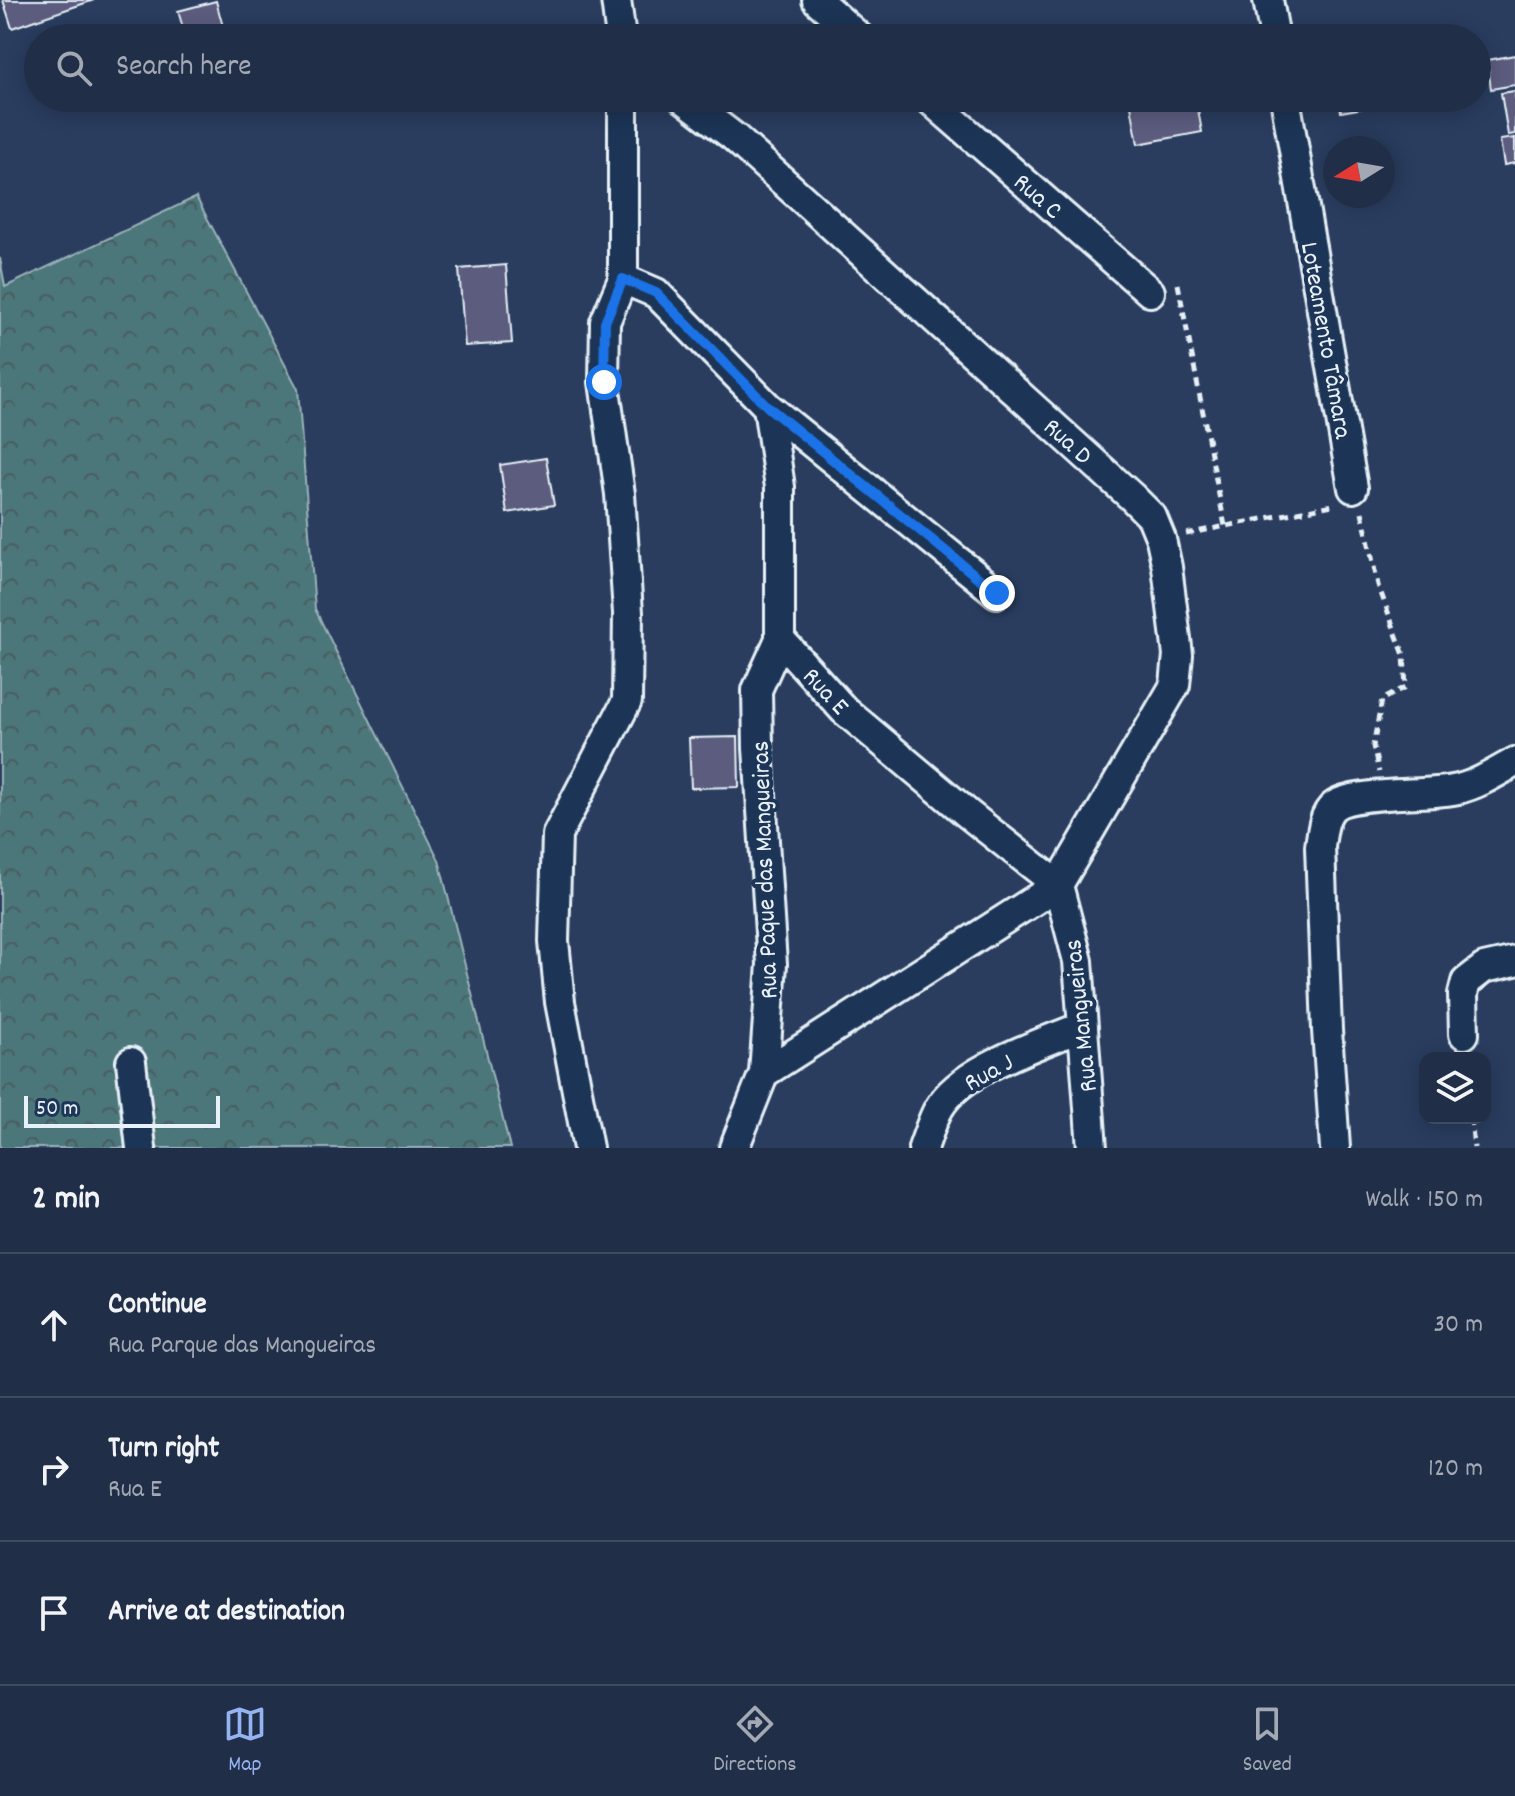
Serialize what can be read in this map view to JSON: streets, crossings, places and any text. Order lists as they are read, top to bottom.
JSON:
{
  "streets": {
    "street": [
      "Rua C",
      "Loteamento Tâmara",
      "Rua D",
      "Rua E",
      "Rua Paque das Mangueiras",
      "Rua Mangueiras",
      "Rua J"
    ]
  },
  "crossings": [
    ["Rua D", "Rua E"],
    ["Rua D", "Rua Mangueiras"],
    ["Rua E", "Rua Paque das Mangueiras"],
    ["Rua E", "Rua Mangueiras"],
    ["Rua Mangueiras", "Rua J"]
  ],
  "scale_bar": "50 m",
  "north": "left",
  "page": {
    "search": "Search here",
    "scale": "50 m",
    "heading": ["2 min", "Walk · 150 m"],
    "list": [
      ["Continue", "Rua Parque das Mangueiras", "30 m"],
      ["Turn right", "Rua E", "120 m"],
      "Arrive at destination"
    ],
    "nav": ["Map", "Directions", "Saved"]
  }
}
